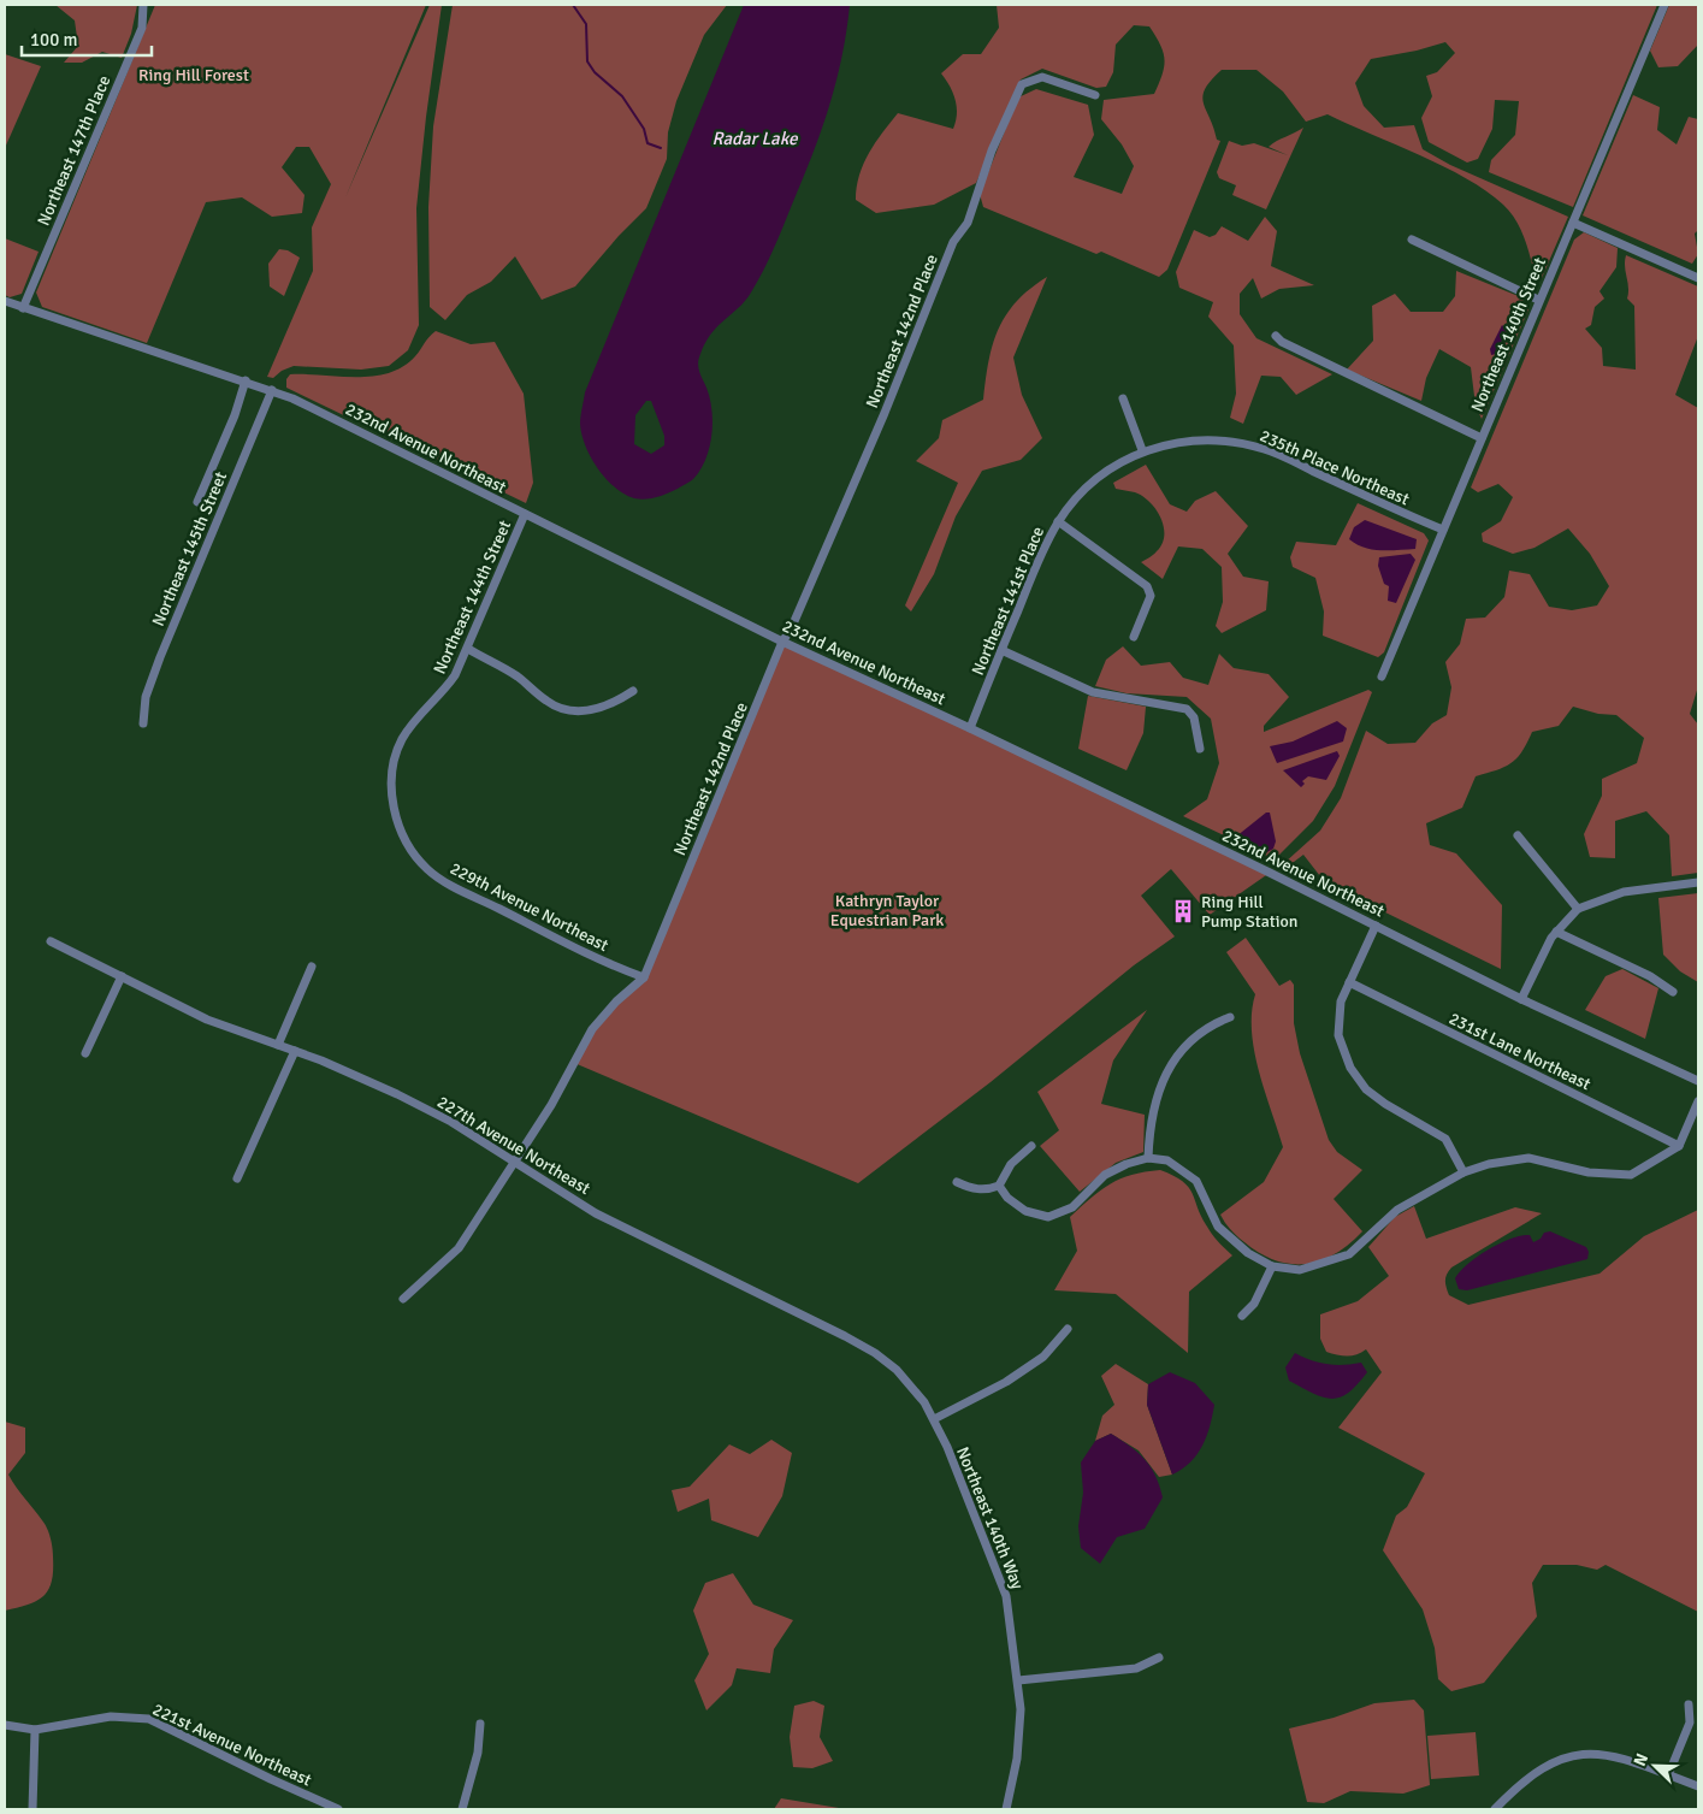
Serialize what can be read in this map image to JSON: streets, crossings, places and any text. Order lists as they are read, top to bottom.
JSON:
{
  "streets": {
    "street": [
      "Northeast 147th Place",
      "Northeast 142nd Place",
      "Northeast 140th Street",
      "232nd Avenue Northeast",
      "235th Place Northeast",
      "Northeast 145th Street",
      "Northeast 144th Street",
      "Northeast 141st Place",
      "229th Avenue Northeast",
      "231st Lane Northeast",
      "227th Avenue Northeast",
      "Northeast 140th Way",
      "221st Avenue Northeast"
    ]
  },
  "crossings": [
    ["Northeast 147th Place", "232nd Avenue Northeast"],
    ["Northeast 142nd Place", "232nd Avenue Northeast"],
    ["Northeast 142nd Place", "229th Avenue Northeast"],
    ["Northeast 142nd Place", "227th Avenue Northeast"],
    ["Northeast 140th Street", "235th Place Northeast"],
    ["232nd Avenue Northeast", "Northeast 145th Street"],
    ["232nd Avenue Northeast", "Northeast 144th Street"],
    ["232nd Avenue Northeast", "Northeast 141st Place"],
    ["235th Place Northeast", "Northeast 141st Place"],
    ["Northeast 144th Street", "229th Avenue Northeast"],
    ["227th Avenue Northeast", "Northeast 140th Way"]
  ],
  "water": ["Radar Lake"],
  "parks": ["Ring Hill Forest", "Kathryn Taylor Equestrian Park"],
  "places": {
    "building": ["Ring Hill Pump Station"]
  },
  "scale_bar": "100 m",
  "north": "top left"
}
